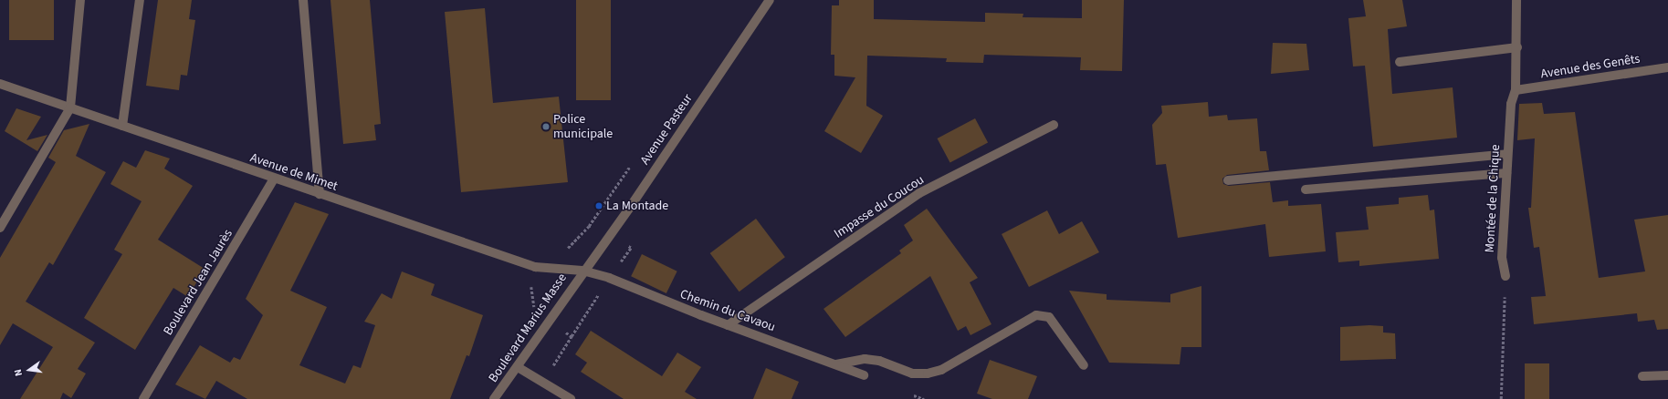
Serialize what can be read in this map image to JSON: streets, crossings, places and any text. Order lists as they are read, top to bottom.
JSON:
{
  "streets": {
    "street": [
      "Avenue des Genêts",
      "Avenue Pasteur",
      "Avenue de Mimet",
      "Montée de la Chique",
      "Impasse du Coucou",
      "Boulevard Jean Jaurès",
      "Chemin du Cavaou",
      "Boulevard Marius Masse"
    ]
  },
  "crossings": [
    ["Avenue des Genêts", "Montée de la Chique"],
    ["Avenue Pasteur", "Avenue de Mimet"],
    ["Avenue Pasteur", "Chemin du Cavaou"],
    ["Avenue Pasteur", "Boulevard Marius Masse"],
    ["Avenue de Mimet", "Boulevard Jean Jaurès"],
    ["Avenue de Mimet", "Chemin du Cavaou"],
    ["Avenue de Mimet", "Boulevard Marius Masse"],
    ["Impasse du Coucou", "Chemin du Cavaou"],
    ["Chemin du Cavaou", "Boulevard Marius Masse"]
  ],
  "places": ["Police municipale", "La Montade"],
  "north": "left"
}
